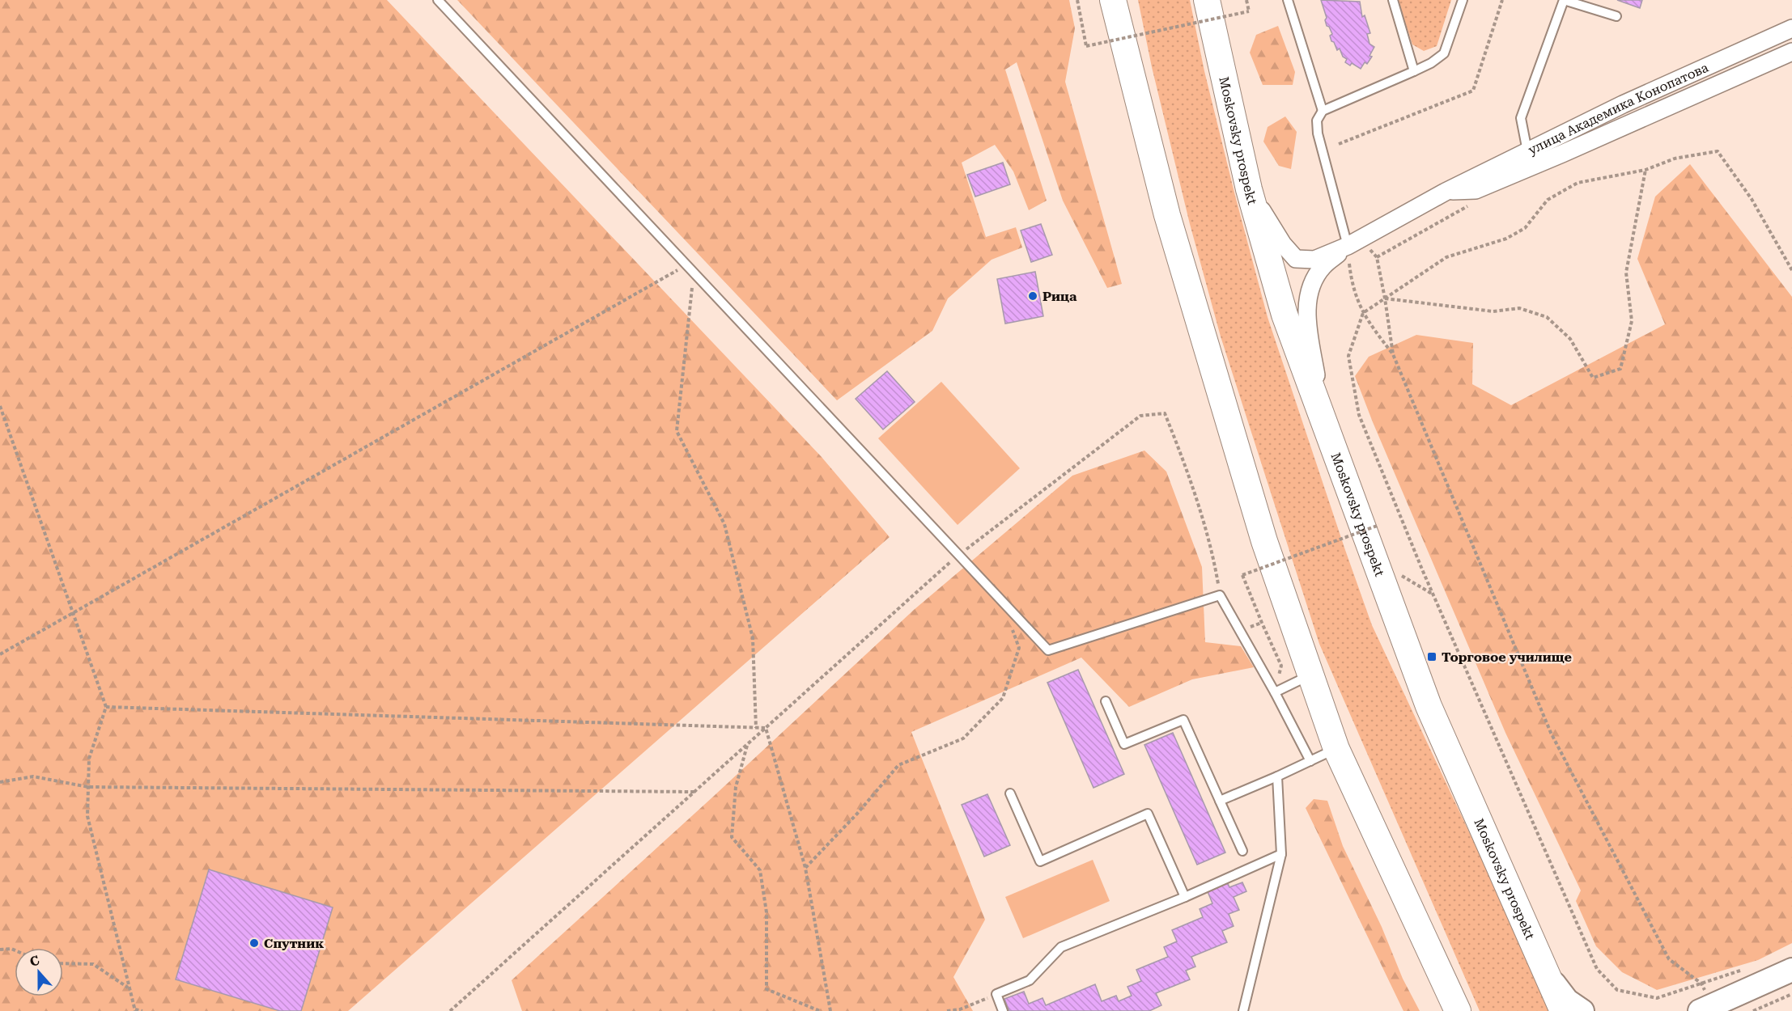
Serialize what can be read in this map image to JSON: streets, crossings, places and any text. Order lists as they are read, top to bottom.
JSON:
{
  "streets": {
    "main road": ["Moskovsky prospekt"],
    "street": ["улица Академика Конопатова"]
  },
  "places": {
    "other": ["Рица", "Спутник"],
    "transit": ["Торговое училище"]
  },
  "north": "top"
}
